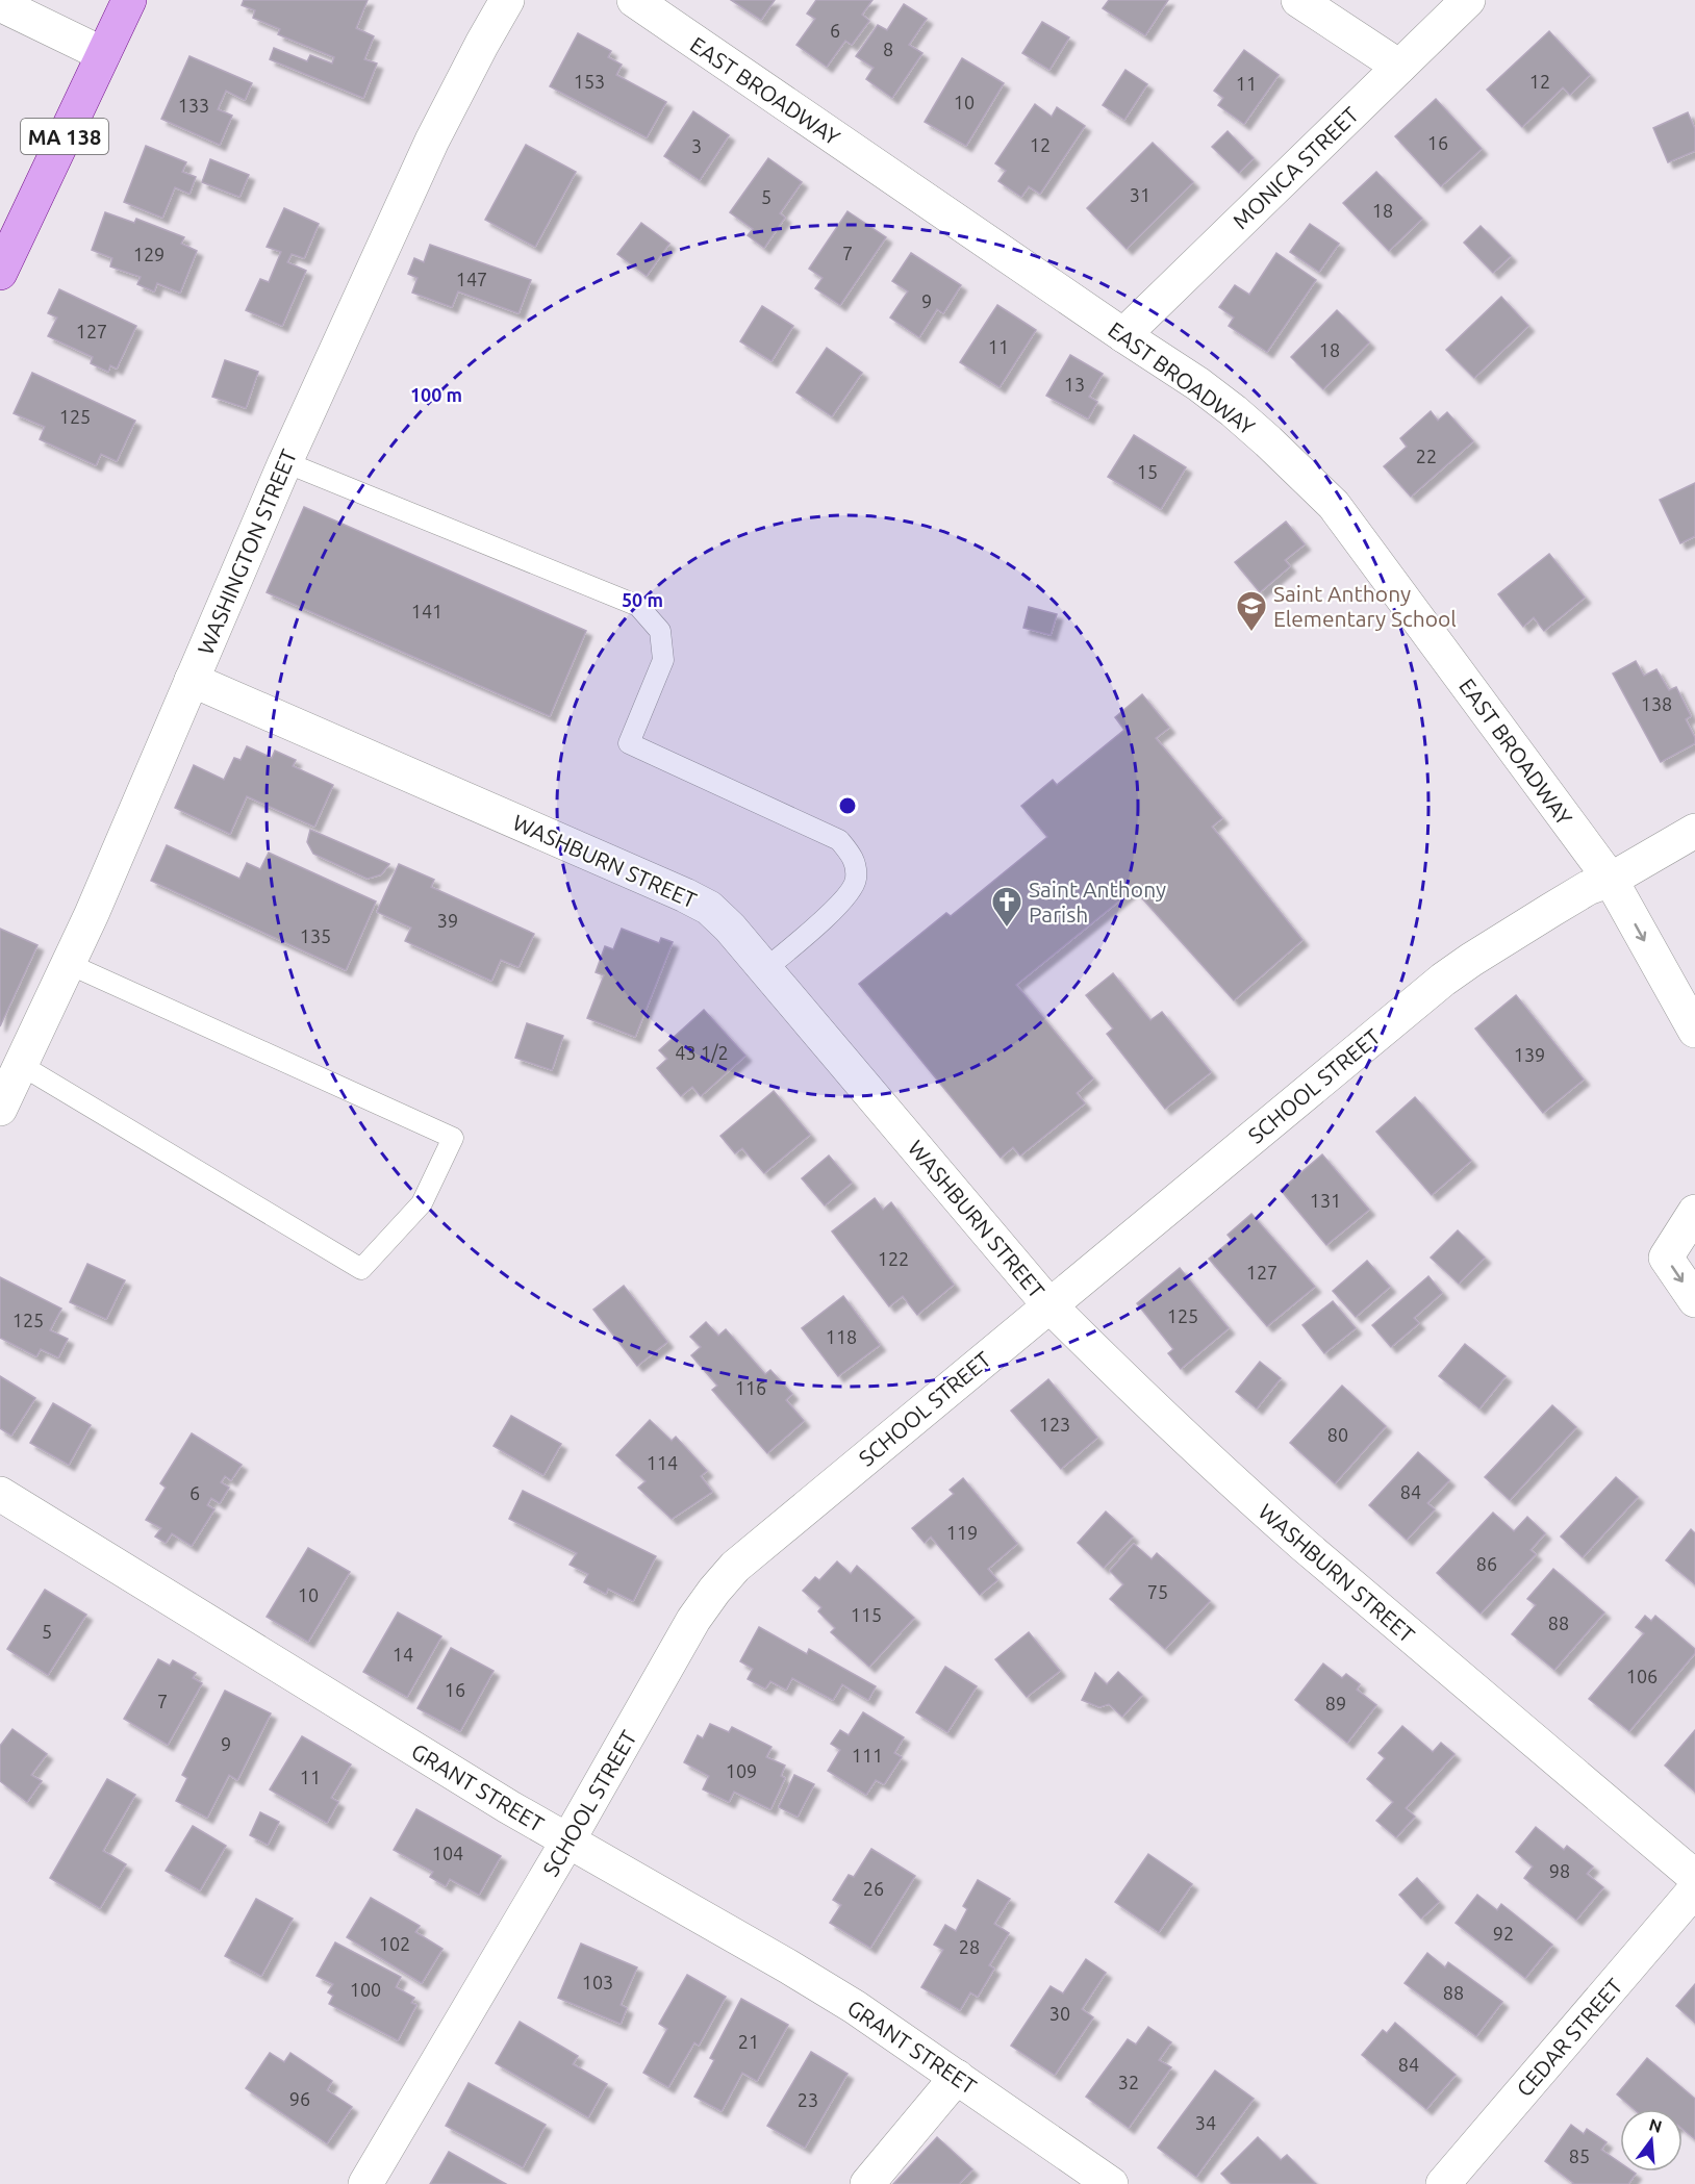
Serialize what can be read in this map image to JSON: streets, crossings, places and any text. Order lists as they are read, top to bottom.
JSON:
{
  "streets": {
    "main road": ["MA 138"],
    "street": [
      "EAST BROADWAY",
      "MONICA STREET",
      "WASHINGTON STREET",
      "WASHBURN STREET",
      "SCHOOL STREET",
      "GRANT STREET",
      "CEDAR STREET"
    ]
  },
  "crossings": [
    ["EAST BROADWAY", "MONICA STREET"],
    ["EAST BROADWAY", "SCHOOL STREET"],
    ["WASHINGTON STREET", "WASHBURN STREET"],
    ["WASHBURN STREET", "SCHOOL STREET"],
    ["SCHOOL STREET", "GRANT STREET"]
  ],
  "places": {
    "school or university": ["Saint Anthony Elementary School"],
    "church": ["Saint Anthony Parish"]
  },
  "house_numbers": [
    "6",
    "8",
    "153",
    "12",
    "11",
    "10",
    "133",
    "16",
    "12",
    "3",
    "31",
    "5",
    "18",
    "7",
    "129",
    "147",
    "9",
    "127",
    "11",
    "18",
    "13",
    "125",
    "22",
    "15",
    "141",
    "138",
    "39",
    "135",
    "43 1/2",
    "139",
    "131",
    "122",
    "127",
    "125",
    "125",
    "118",
    "116",
    "123",
    "80",
    "114",
    "84",
    "6",
    "119",
    "86",
    "75",
    "10",
    "115",
    "88",
    "5",
    "14",
    "106",
    "16",
    "7",
    "89",
    "9",
    "111",
    "109",
    "11",
    "104",
    "98",
    "26",
    "92",
    "102",
    "28",
    "103",
    "100",
    "88",
    "30",
    "21",
    "84",
    "32",
    "96",
    "23",
    "34",
    "85"
  ],
  "north": "top",
  "rings": ["100 m", "50 m"]
}
